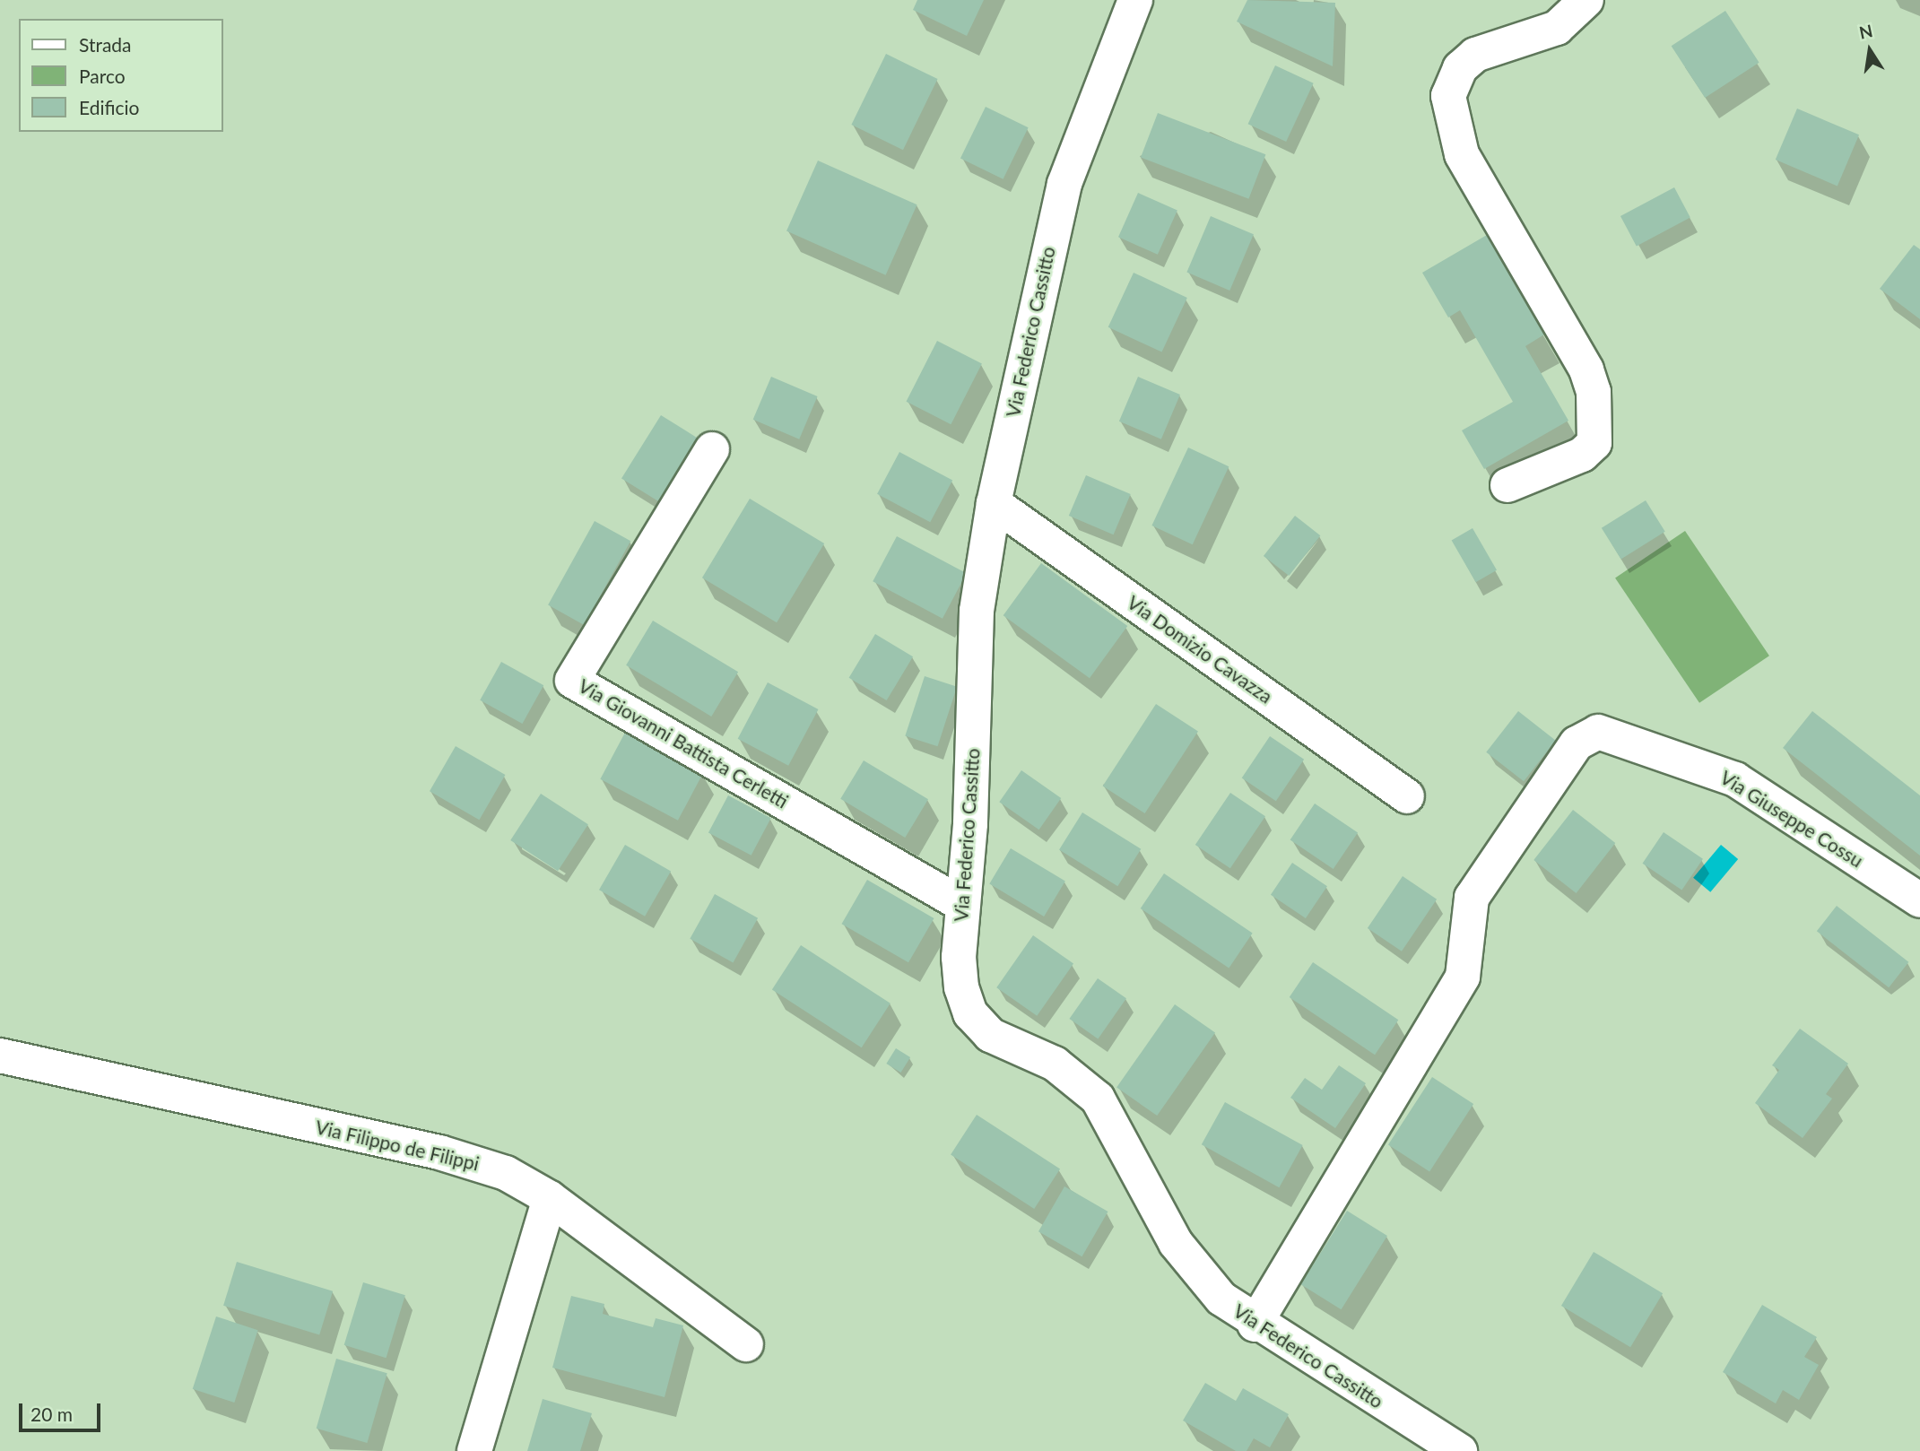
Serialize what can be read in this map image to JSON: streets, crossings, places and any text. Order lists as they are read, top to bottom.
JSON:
{
  "streets": {
    "street": [
      "Via Federico Cassitto",
      "Via Domizio Cavazza",
      "Via Giovanni Battista Cerletti",
      "Via Giuseppe Cossu",
      "Via Filippo de Filippi"
    ]
  },
  "crossings": [
    ["Via Federico Cassitto", "Via Domizio Cavazza"],
    ["Via Federico Cassitto", "Via Giovanni Battista Cerletti"],
    ["Via Federico Cassitto", "Via Giuseppe Cossu"]
  ],
  "legend": ["Strada", "Parco", "Edificio"],
  "scale_bar": "20 m",
  "north": "top"
}
